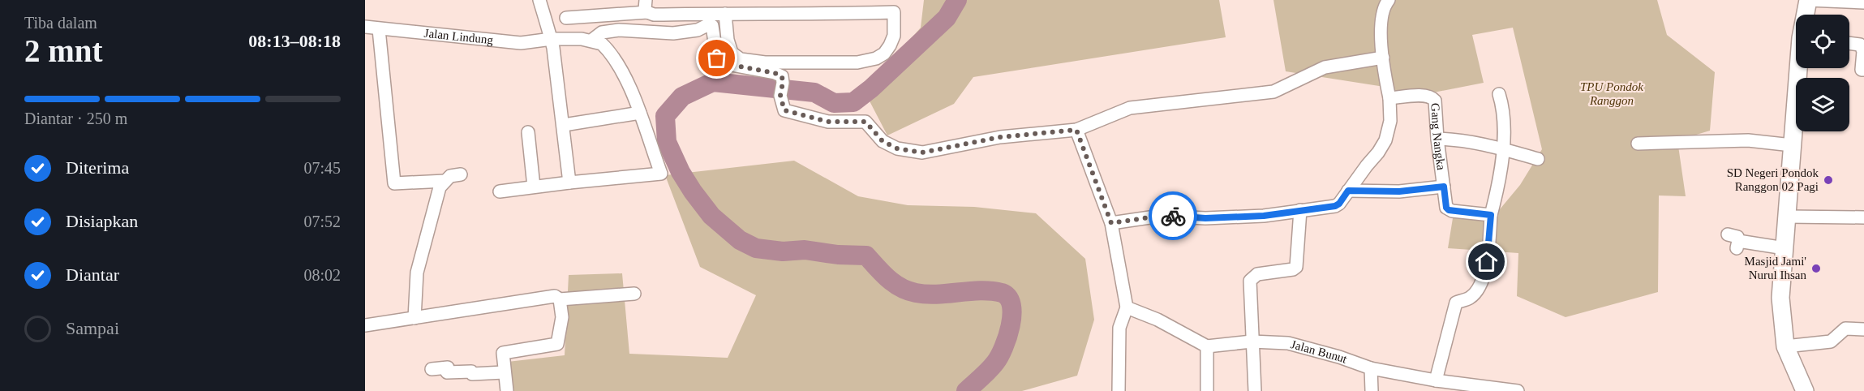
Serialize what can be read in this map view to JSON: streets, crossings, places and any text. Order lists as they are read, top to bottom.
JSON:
{
  "streets": {
    "street": ["Jalan Lindung", "Gang Nangka", "Jalan Bunut"]
  },
  "parks": ["TPU Pondok Ranggon"],
  "places": ["SD Negeri Pondok Ranggon 02 Pagi", "Masjid Jami' Nurul Ihsan"],
  "page": {
    "heading": ["2 mnt", "Tiba dalam", "08:13–08:18"],
    "bar": "Diantar · 250 m",
    "list": [
      ["Diterima", "07:45"],
      ["Disiapkan", "07:52"],
      ["Diantar", "08:02"],
      "Sampai"
    ]
  }
}
